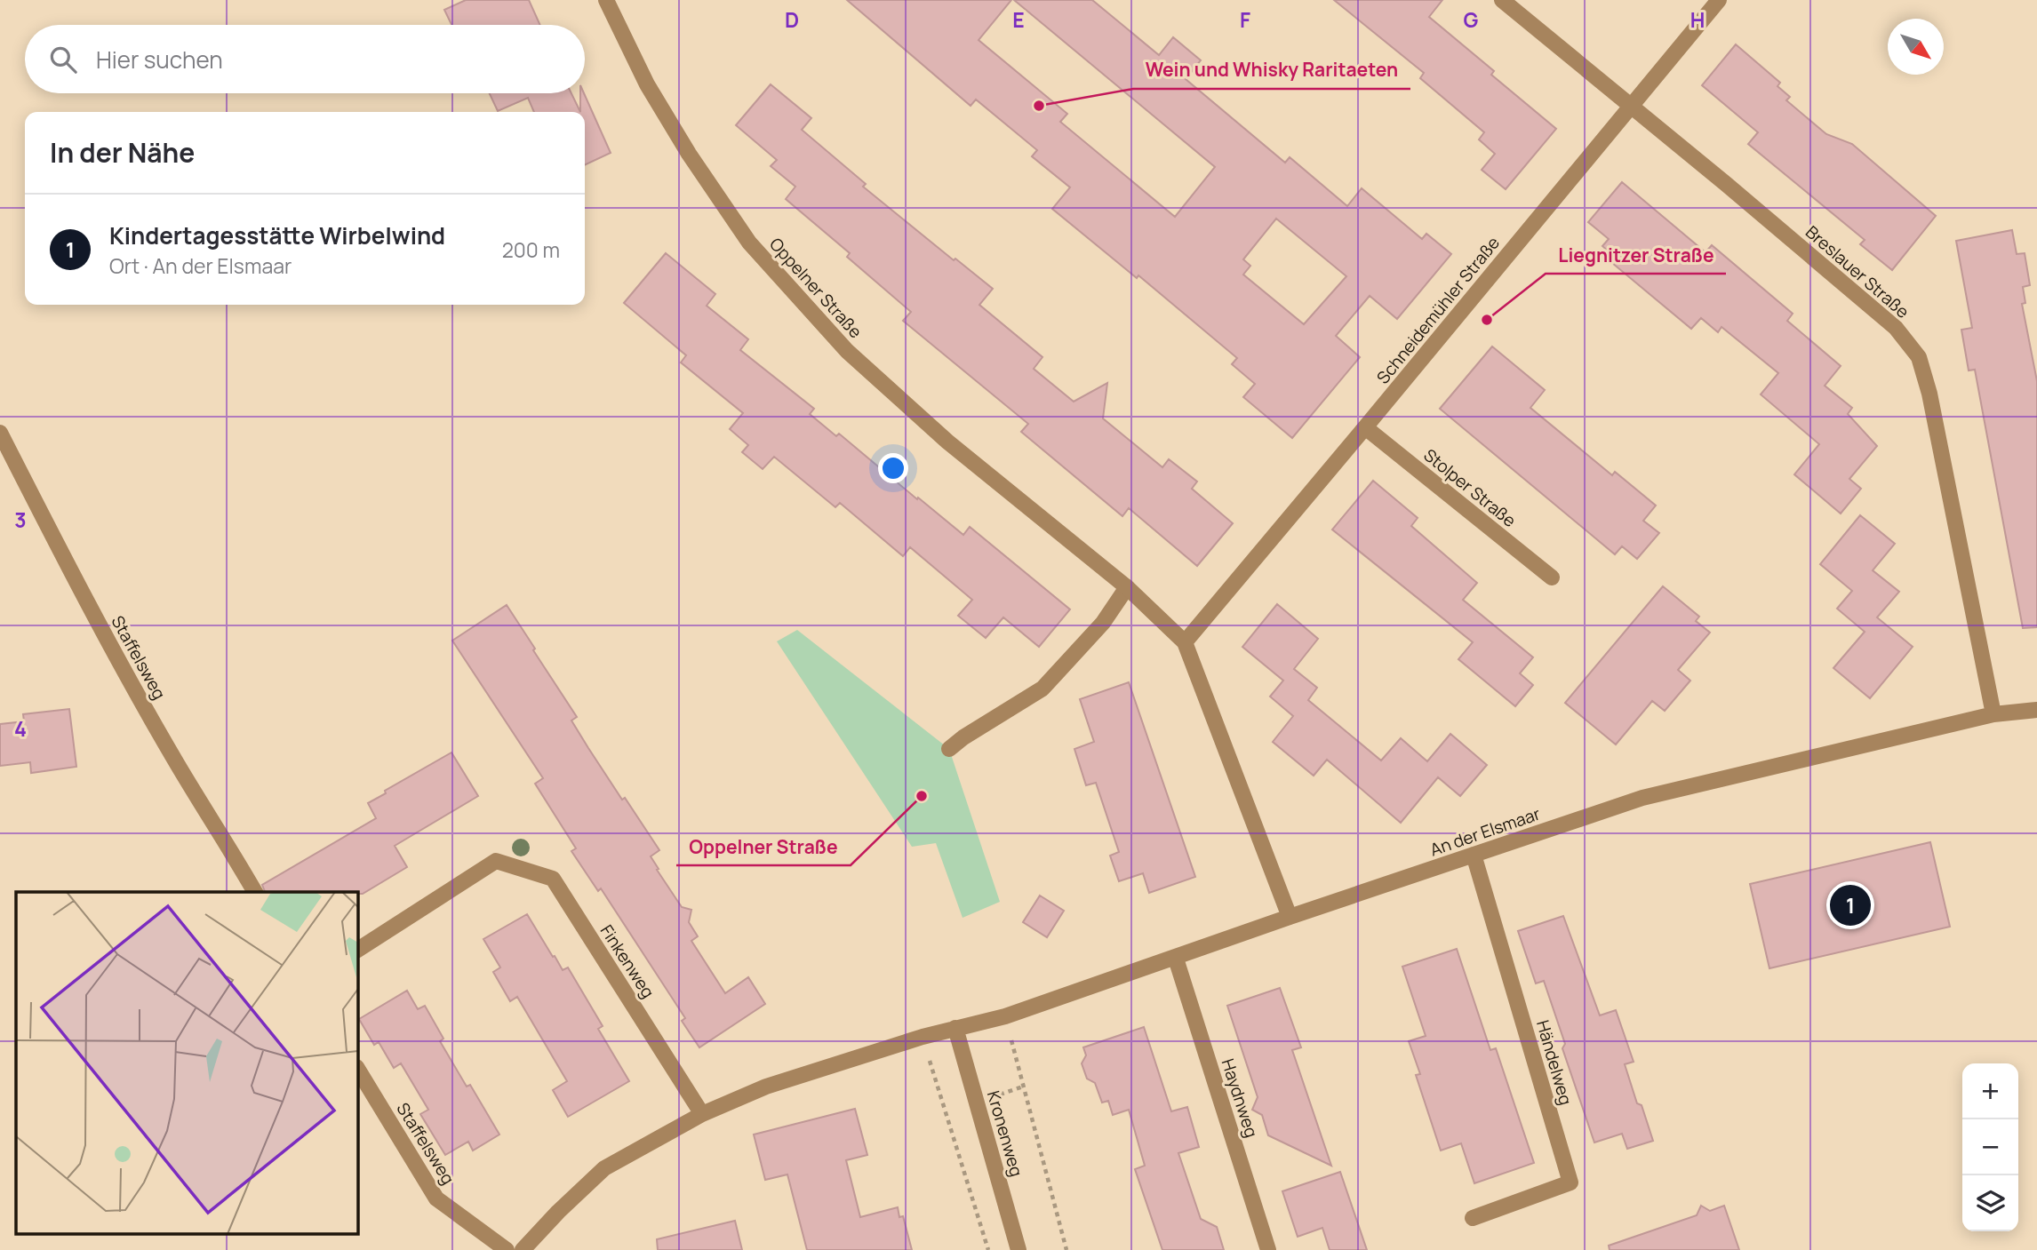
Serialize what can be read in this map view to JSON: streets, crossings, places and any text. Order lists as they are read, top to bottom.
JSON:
{
  "streets": {
    "street": [
      "Breslauer Straße",
      "Oppelner Straße",
      "Schneidemühler Straße",
      "Stolper Straße",
      "Staffelsweg",
      "An der Elsmaar",
      "Finkenweg",
      "Händelweg",
      "Haydnweg",
      "Kronenweg"
    ]
  },
  "crossings": [
    ["Breslauer Straße", "Schneidemühler Straße"],
    ["Breslauer Straße", "An der Elsmaar"],
    ["Oppelner Straße", "Schneidemühler Straße"],
    ["Oppelner Straße", "An der Elsmaar"],
    ["Schneidemühler Straße", "Stolper Straße"],
    ["An der Elsmaar", "Händelweg"],
    ["An der Elsmaar", "Haydnweg"],
    ["An der Elsmaar", "Kronenweg"]
  ],
  "places": ["Wein und Whisky Raritaeten", "Liegnitzer Straße", "Oppelner Straße"],
  "north": "bottom right",
  "page": {
    "search": "Hier suchen",
    "heading": "In der Nähe",
    "list": [
      {
        "mark": "1",
        "name": "Kindertagesstätte Wirbelwind",
        "note": "Ort · An der Elsmaar",
        "value": "200 m"
      }
    ],
    "pins": "1",
    "map_buttons": ["+", "−"]
  },
  "grid": {
    "columns": [
      "D",
      "E",
      "F",
      "G",
      "H"
    ],
    "rows": ["3", "4"]
  }
}
